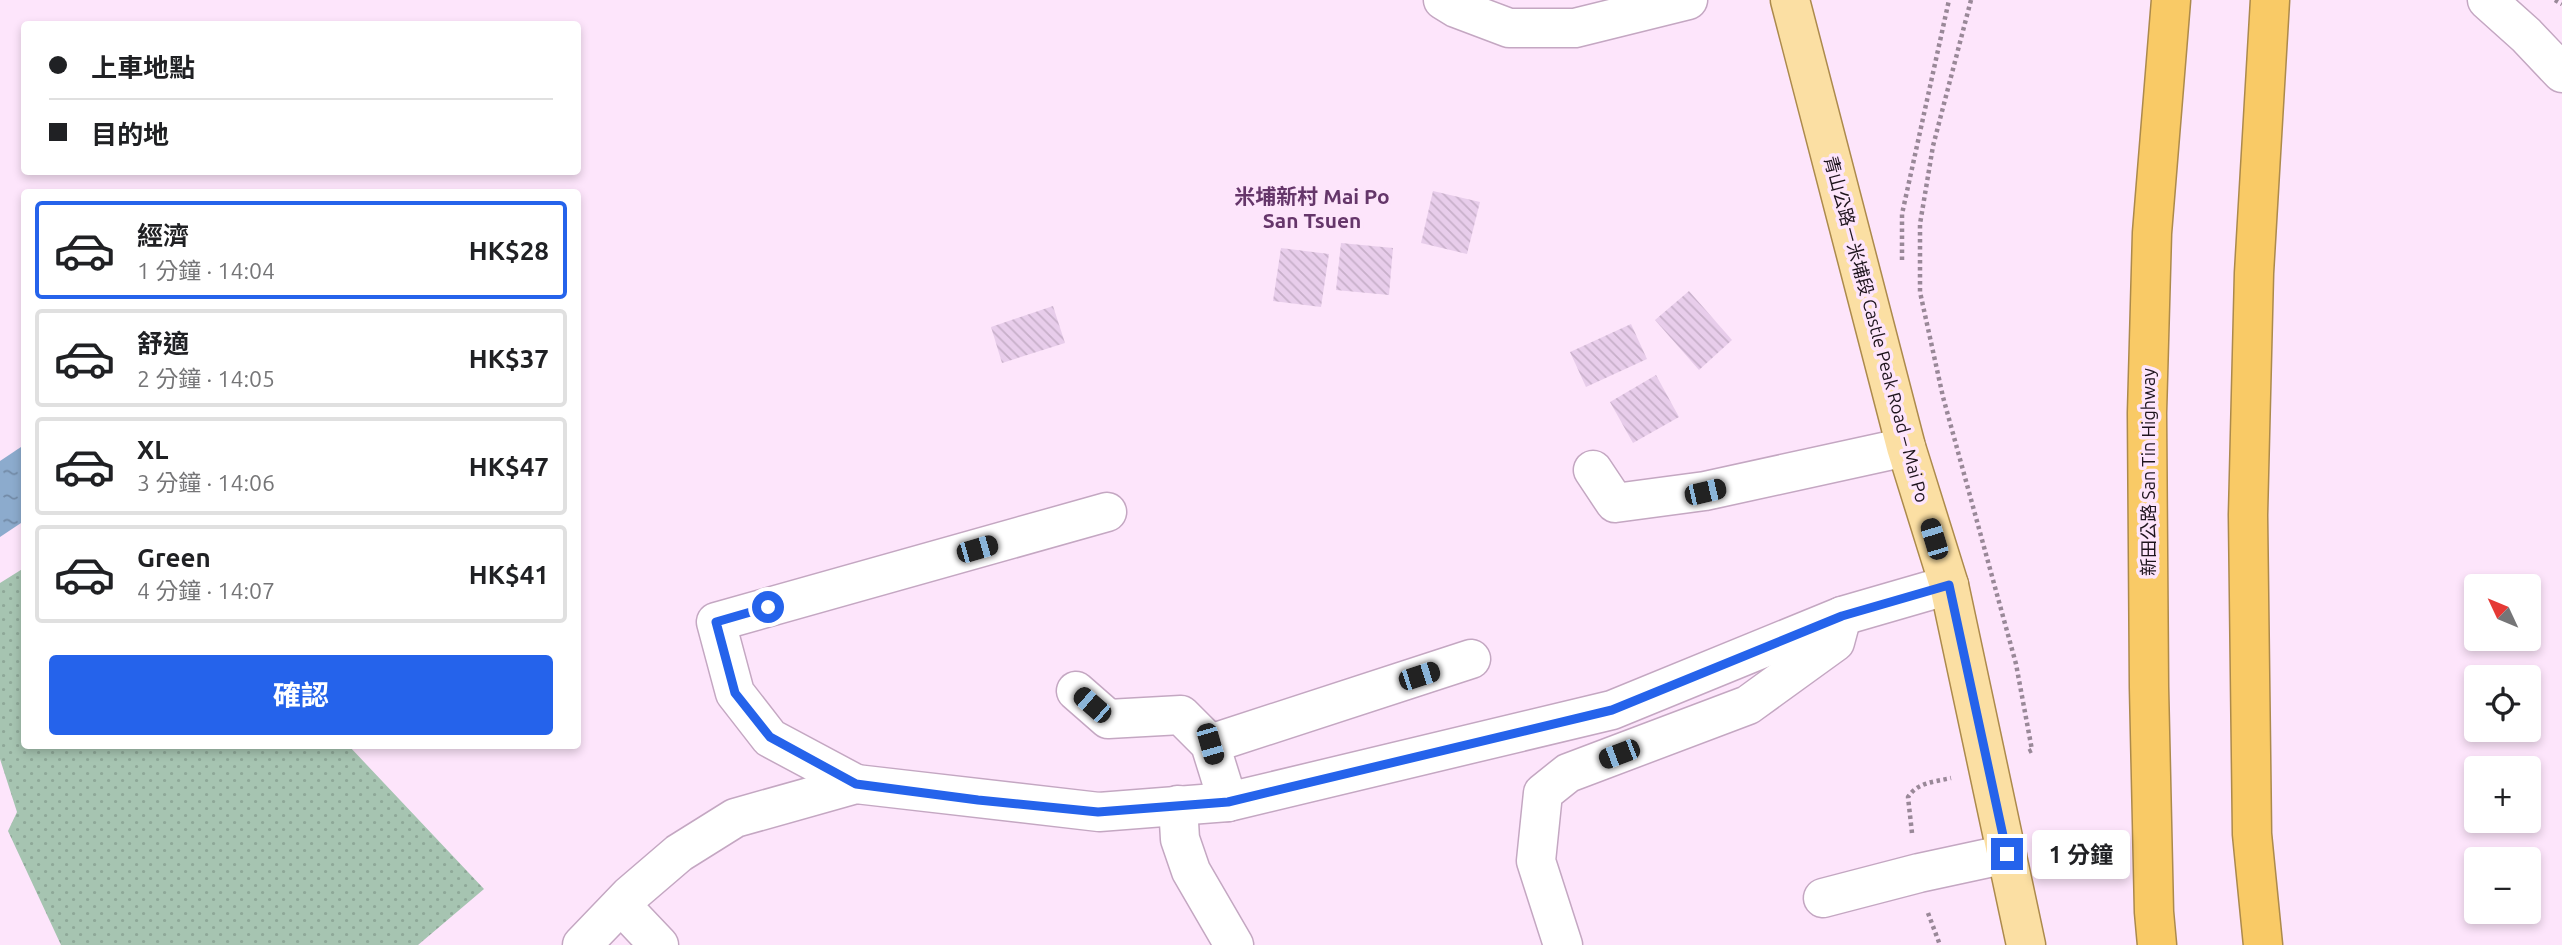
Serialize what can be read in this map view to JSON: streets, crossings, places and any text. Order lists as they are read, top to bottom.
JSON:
{
  "streets": {
    "highway": ["新田公路 San Tin Highway"],
    "main road": ["青山公路－米埔段 Castle Peak Road – Mai Po"]
  },
  "districts": ["米埔新村 Mai Po San Tsuen"],
  "north": "top left",
  "page": {
    "banner": ["上車地點", "目的地"],
    "list": [
      {
        "name": "經濟",
        "note": "1 分鐘 · 14:04",
        "value": "HK$28"
      },
      {
        "name": "舒適",
        "note": "2 分鐘 · 14:05",
        "value": "HK$37"
      },
      {
        "name": "XL",
        "note": "3 分鐘 · 14:06",
        "value": "HK$47"
      },
      {
        "name": "Green",
        "note": "4 分鐘 · 14:07",
        "value": "HK$41"
      }
    ],
    "map_buttons": ["+", "−"],
    "buttons": "確認",
    "bubble": "1 分鐘"
  }
}
